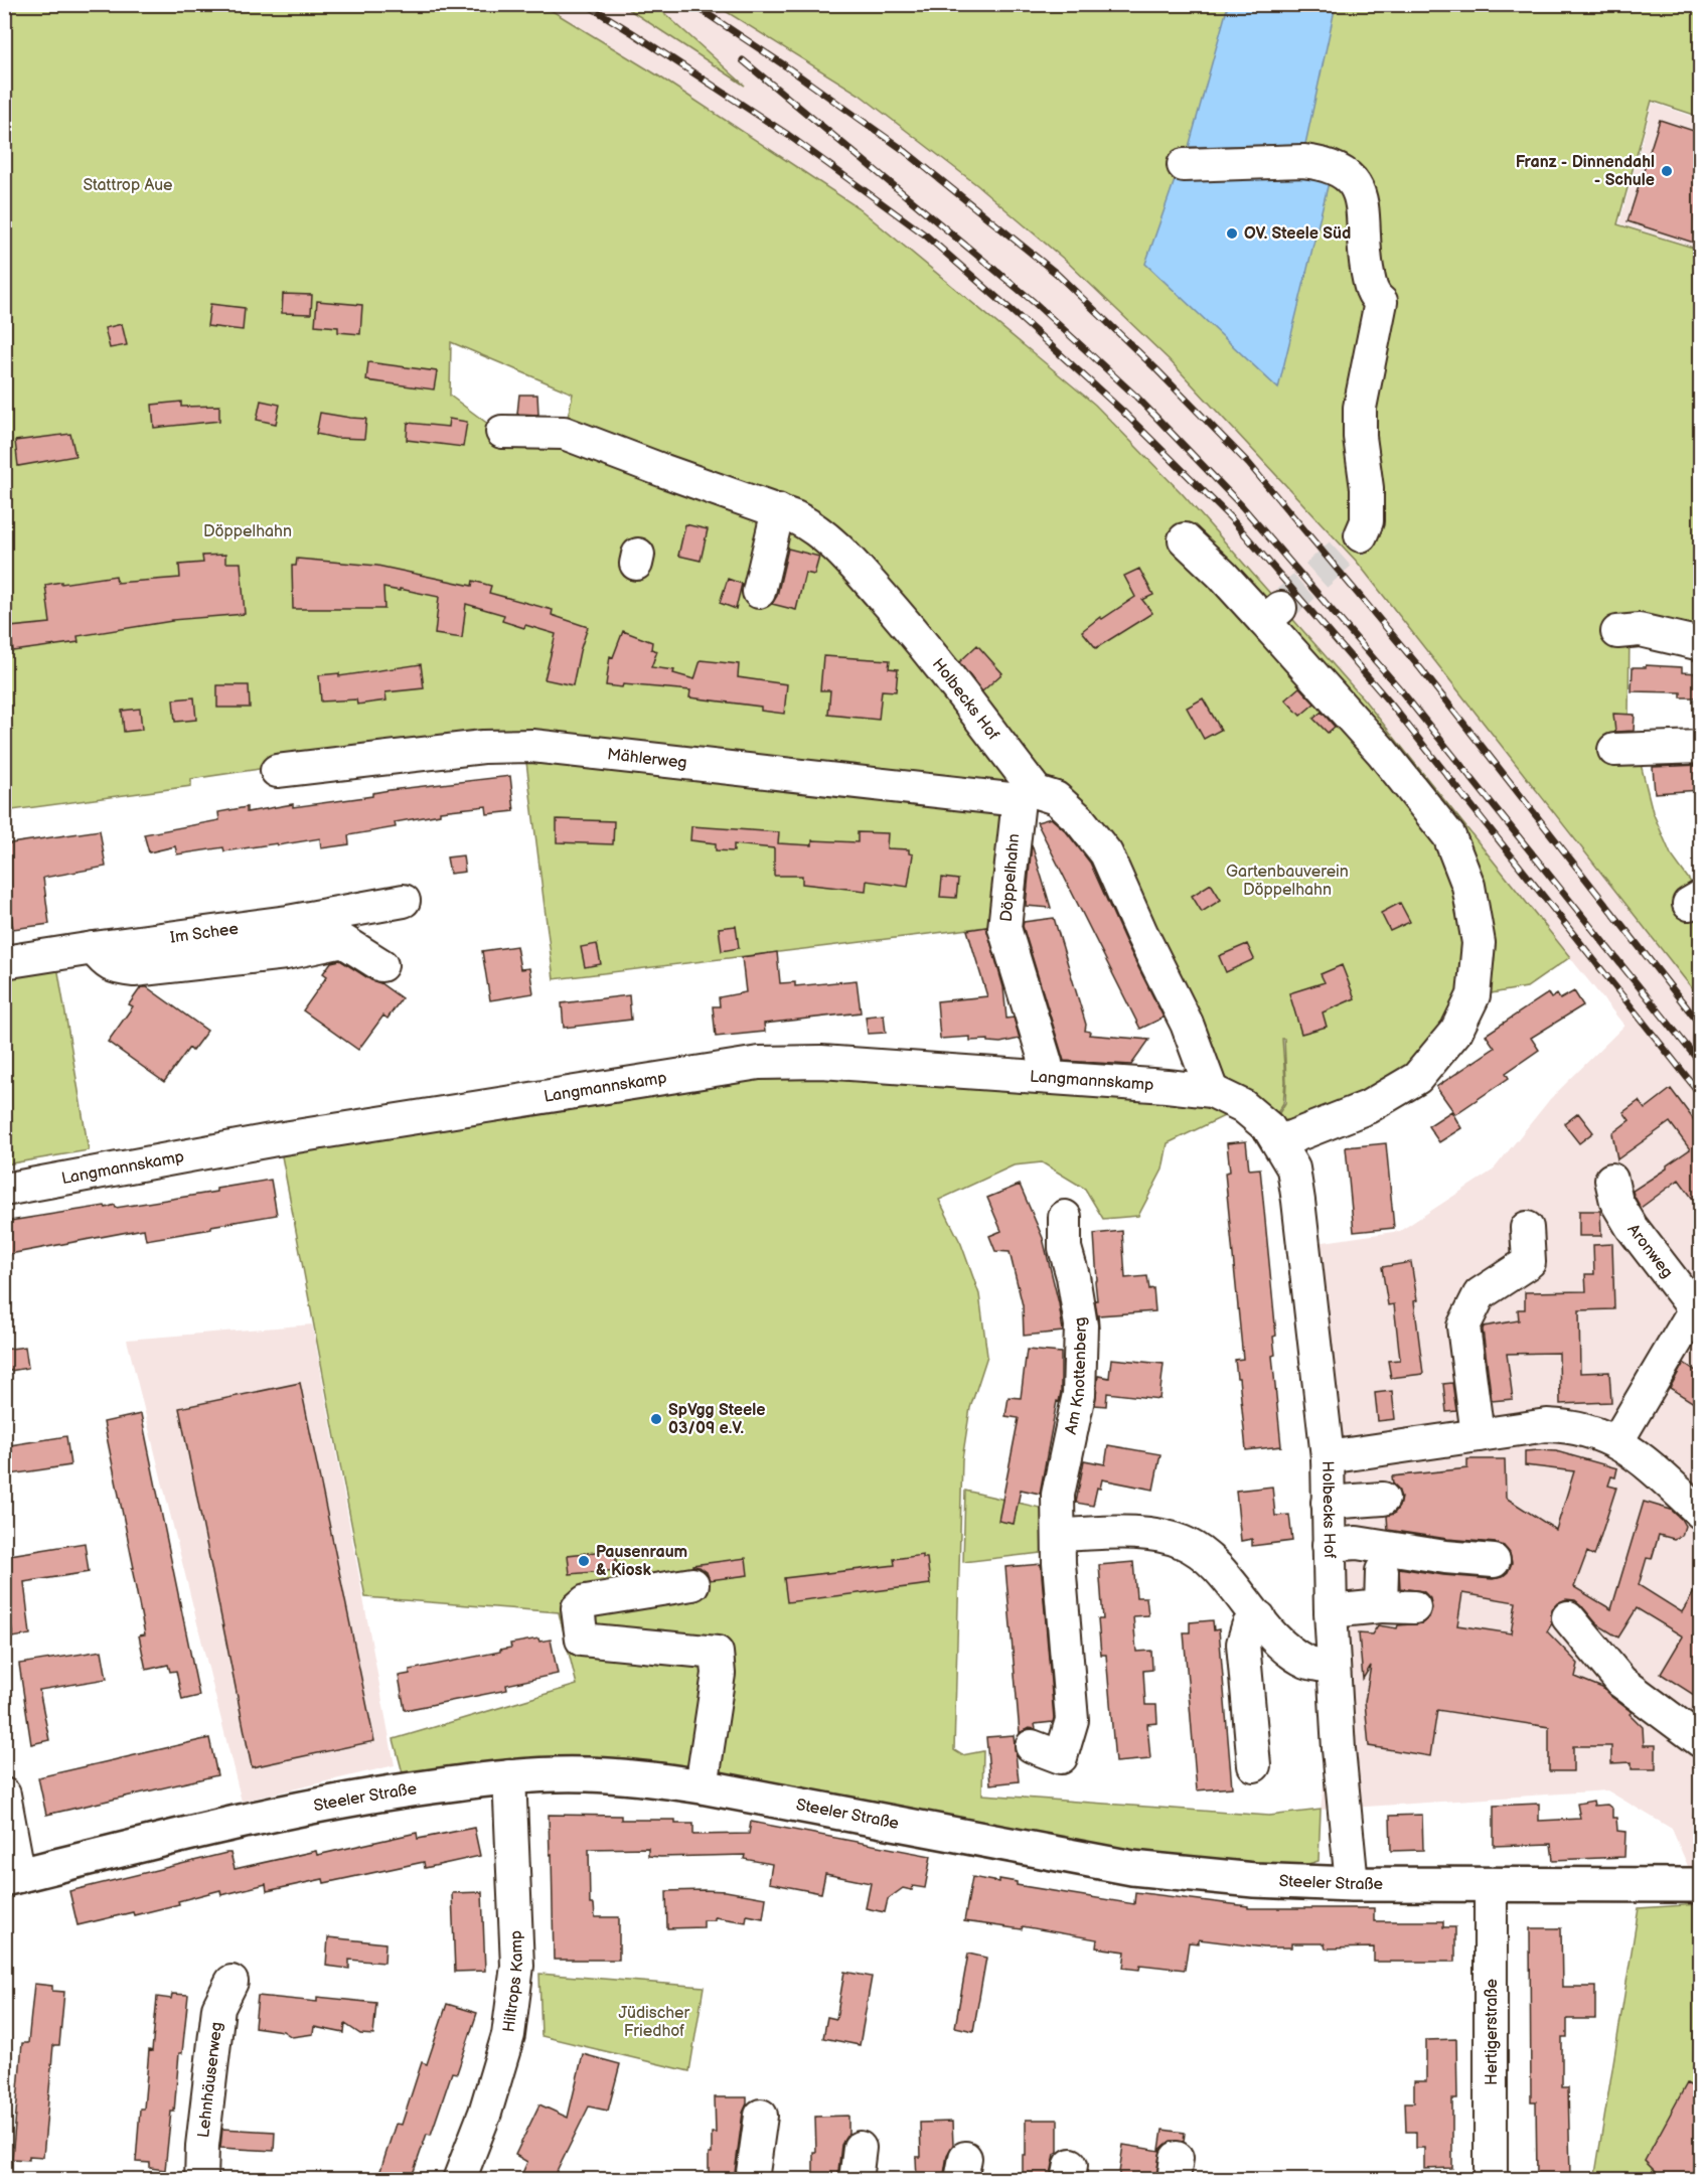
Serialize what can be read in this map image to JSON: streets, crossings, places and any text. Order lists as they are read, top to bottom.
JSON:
{
  "streets": {
    "main road": ["Steeler Straße"],
    "street": [
      "Holbecks Hof",
      "Mählerweg",
      "Döppelhahn",
      "Im Schee",
      "Langmannskamp",
      "Aronweg",
      "Am Knottenberg",
      "Hiltrops Kamp",
      "Hertigerstraße",
      "Lehnhäuserweg"
    ]
  },
  "crossings": [
    ["Holbecks Hof", "Mählerweg"],
    ["Holbecks Hof", "Döppelhahn"],
    ["Holbecks Hof", "Langmannskamp"],
    ["Holbecks Hof", "Steeler Straße"],
    ["Mählerweg", "Döppelhahn"],
    ["Döppelhahn", "Langmannskamp"],
    ["Steeler Straße", "Hiltrops Kamp"],
    ["Steeler Straße", "Hertigerstraße"]
  ],
  "parks": [
    "Stattrop Aue",
    "Döppelhahn",
    "Gartenbauverein Döppelhahn",
    "Jüdischer Friedhof"
  ],
  "places": [
    "Franz - Dinnendahl - Schule",
    "OV. Steele Süd",
    "SpVgg Steele 03/09 e.V.",
    "Pausenraum & Kiosk"
  ]
}
